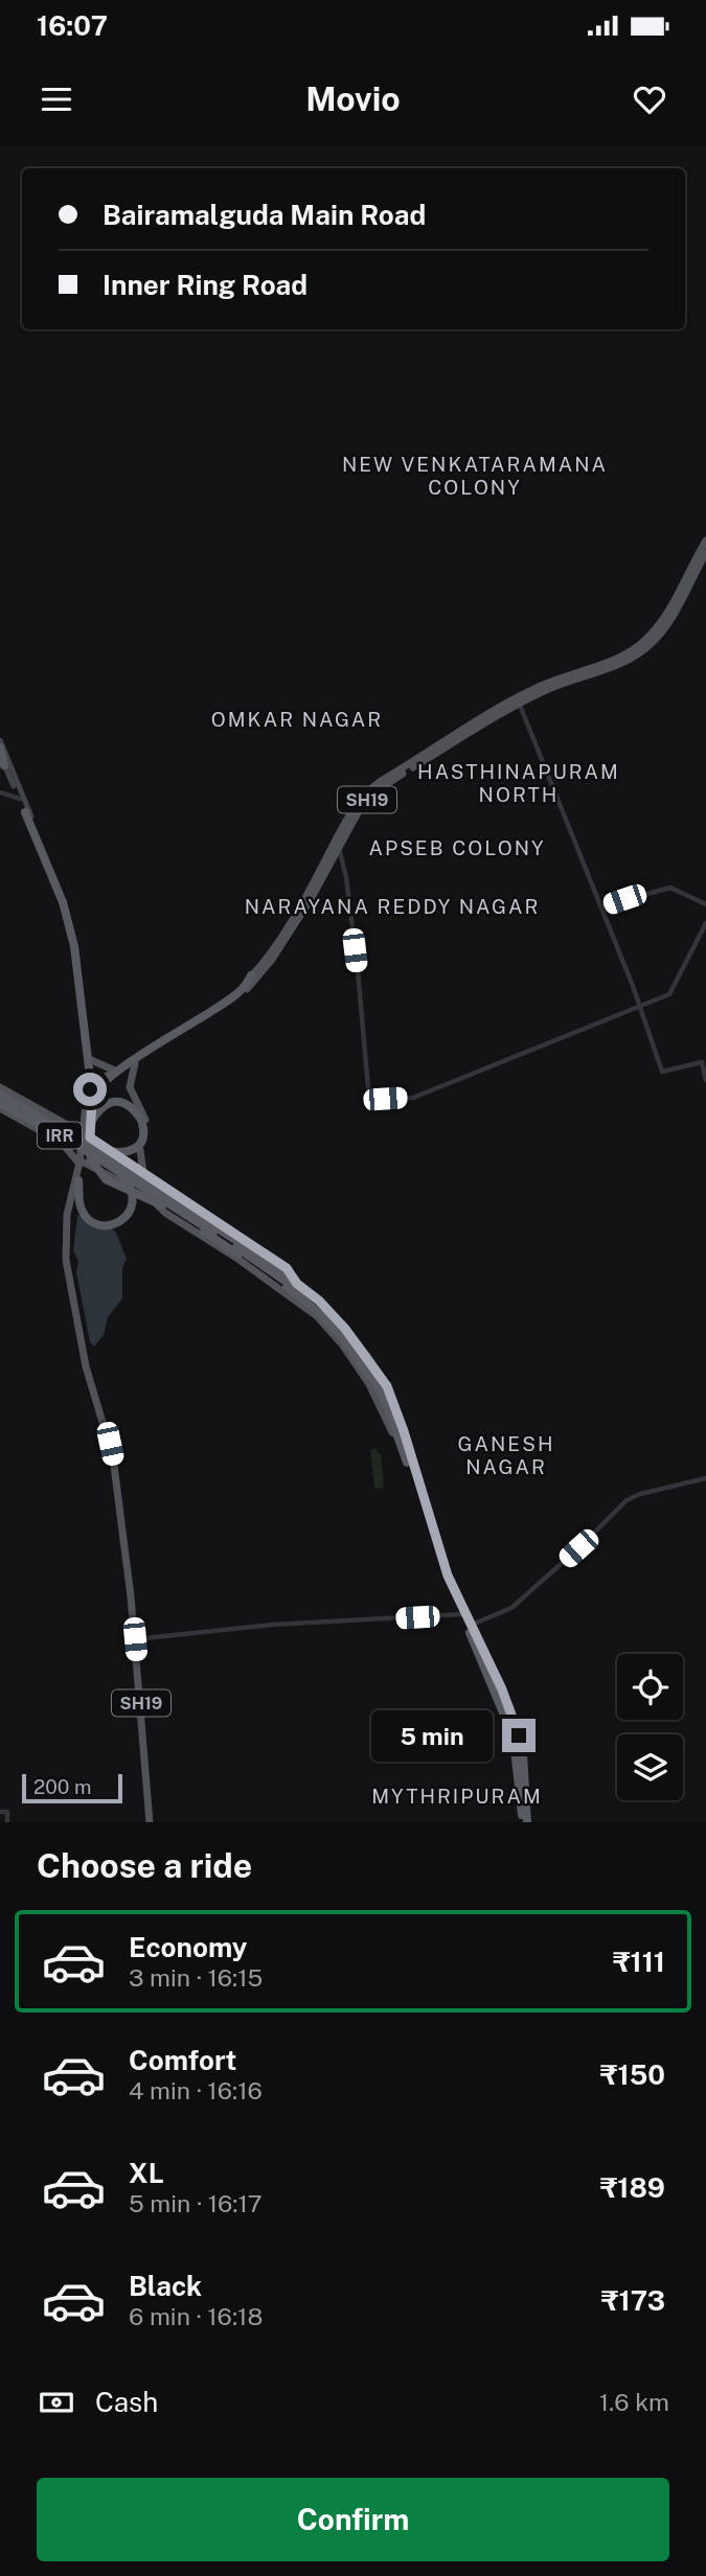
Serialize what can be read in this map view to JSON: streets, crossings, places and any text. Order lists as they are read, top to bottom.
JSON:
{
  "streets": {
    "highway": ["IRR"],
    "main road": ["SH19"]
  },
  "crossings": [
    ["SH19", "IRR"]
  ],
  "districts": [
    "NEW VENKATARAMANA COLONY",
    "OMKAR NAGAR",
    "HASTHINAPURAM NORTH",
    "APSEB COLONY",
    "NARAYANA REDDY NAGAR",
    "GANESH NAGAR",
    "MYTHRIPURAM"
  ],
  "scale_bar": "200 m",
  "page": {
    "status": "16:07",
    "header": "Movio",
    "banner": ["Bairamalguda Main Road", "Inner Ring Road"],
    "bubble": "5 min",
    "scale": "200 m",
    "heading": "Choose a ride",
    "list": [
      {
        "name": "Economy",
        "note": "3 min · 16:15",
        "value": "₹111"
      },
      {
        "name": "Comfort",
        "note": "4 min · 16:16",
        "value": "₹150"
      },
      {
        "name": "XL",
        "note": "5 min · 16:17",
        "value": "₹189"
      },
      {
        "name": "Black",
        "note": "6 min · 16:18",
        "value": "₹173"
      }
    ],
    "pay": ["Cash", "1.6 km"],
    "buttons": "Confirm"
  }
}
